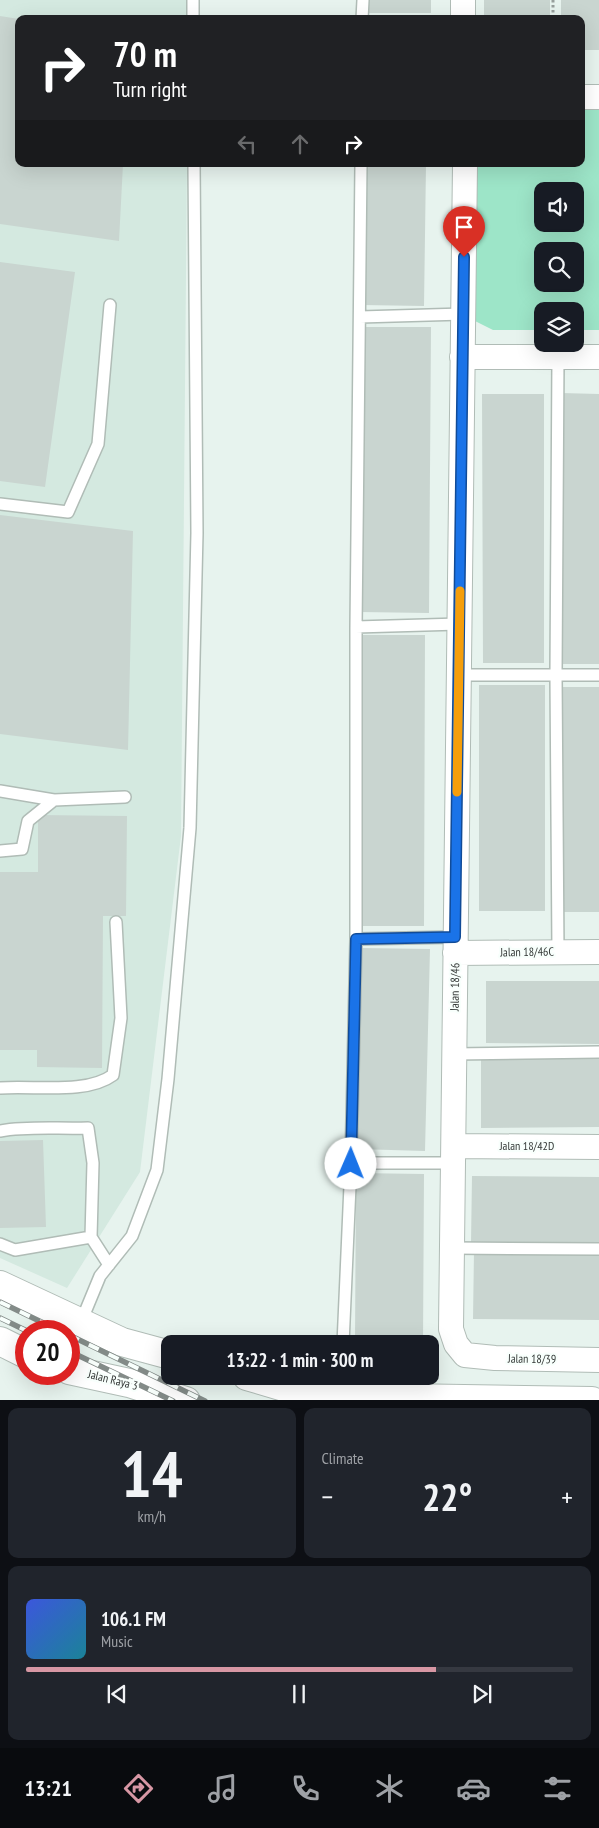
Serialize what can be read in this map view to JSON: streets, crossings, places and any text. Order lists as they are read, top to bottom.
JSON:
{
  "streets": {
    "street": [
      "Jalan 18/46C",
      "Jalan 18/46",
      "Jalan 18/42D",
      "Jalan 18/39",
      "Jalan Raya 3"
    ]
  },
  "crossings": [
    ["Jalan 18/46C", "Jalan 18/46"],
    ["Jalan 18/46", "Jalan 18/42D"],
    ["Jalan 18/46", "Jalan 18/39"]
  ],
  "page": {
    "turn": ["70 m", "Turn right"],
    "limit": "20",
    "trip": "13:22 · 1 min · 300 m",
    "tile": [
      ["14", "km/h"],
      "Climate"
    ],
    "heat": ["−", "22°", "+"],
    "song": ["106.1 FM", "Music"],
    "tabs": "13:21"
  }
}
